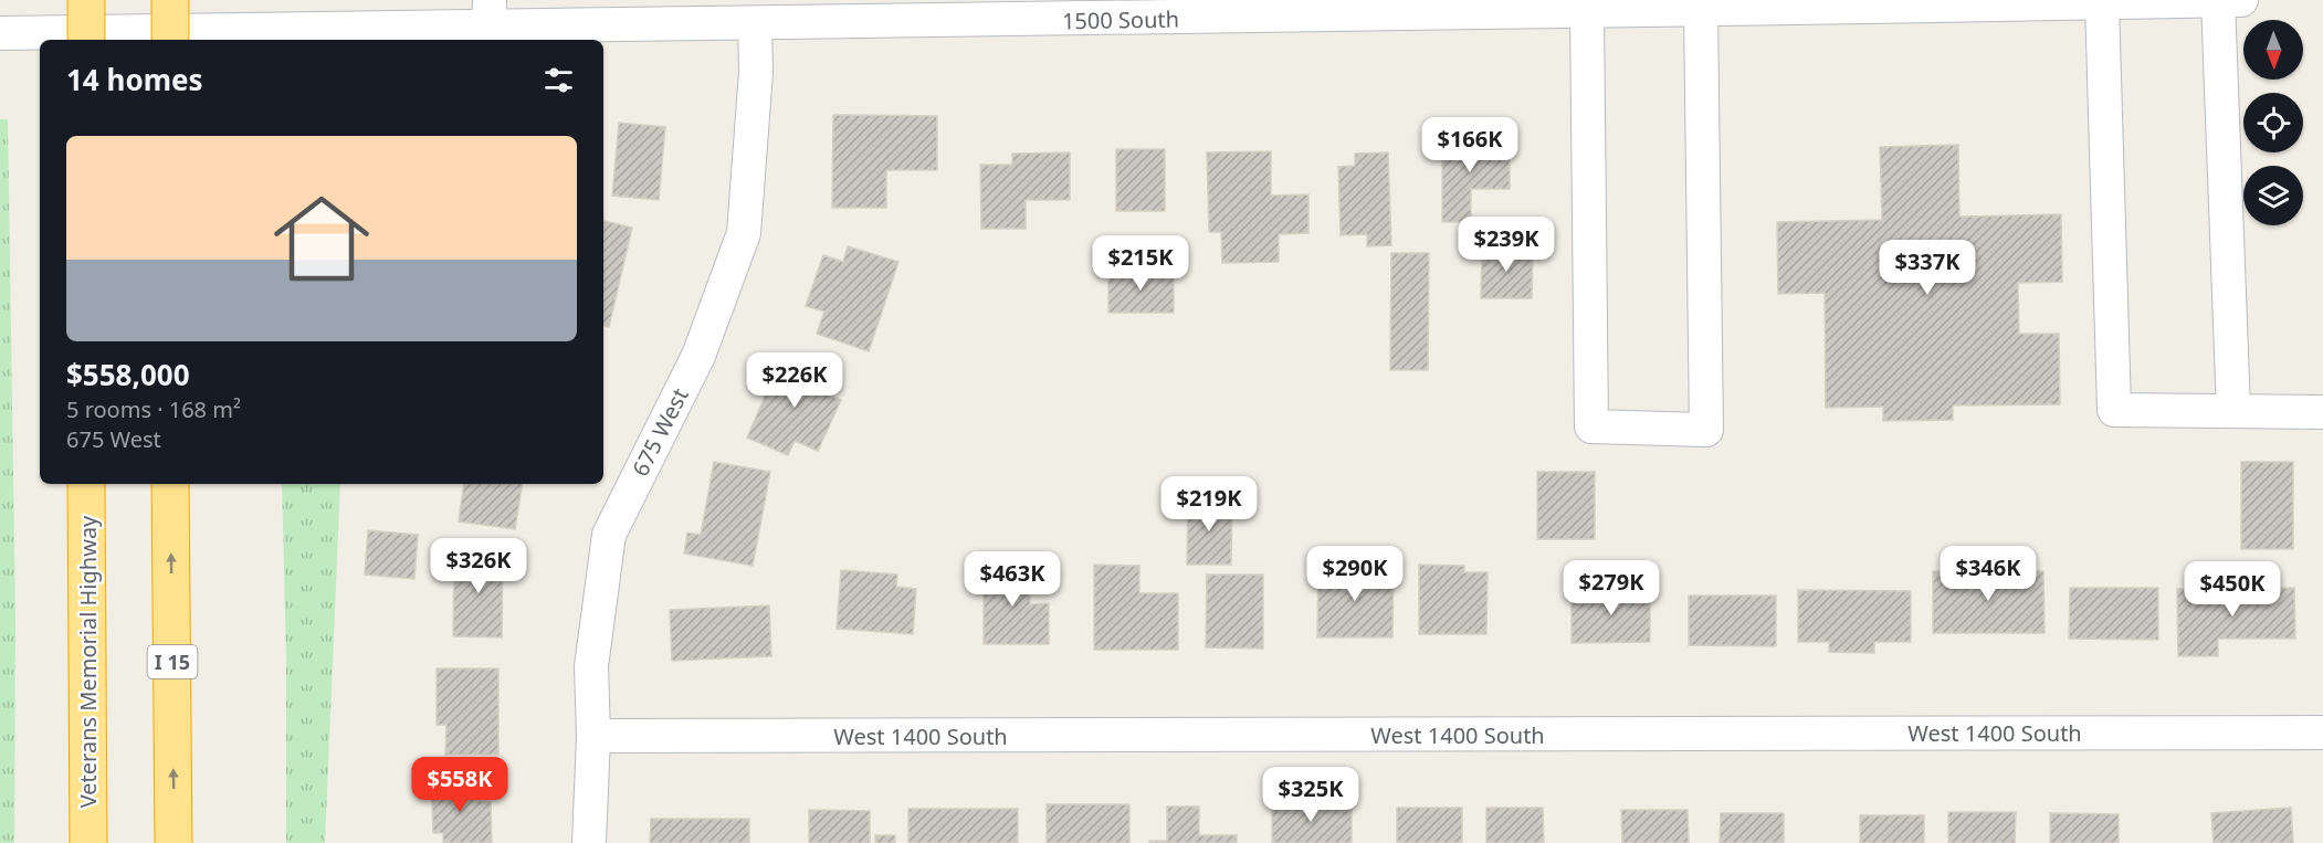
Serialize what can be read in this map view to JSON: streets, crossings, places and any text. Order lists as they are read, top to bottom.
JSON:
{
  "streets": {
    "highway": ["Veterans Memorial Highway", "I 15"],
    "street": ["1500 South", "675 West", "West 1400 South"]
  },
  "crossings": [
    ["1500 South", "675 West"],
    ["675 West", "West 1400 South"]
  ],
  "north": "bottom",
  "page": {
    "heading": "14 homes",
    "price": [
      "$166K",
      "$239K",
      "$215K",
      "$337K",
      "$226K",
      "$219K",
      "$326K",
      "$290K",
      "$346K",
      "$463K",
      "$279K",
      "$450K",
      "$558K",
      "$325K"
    ],
    "list": [
      {
        "name": "$558,000",
        "note": "5 rooms · 168 m² · 675 West"
      }
    ]
  }
}
